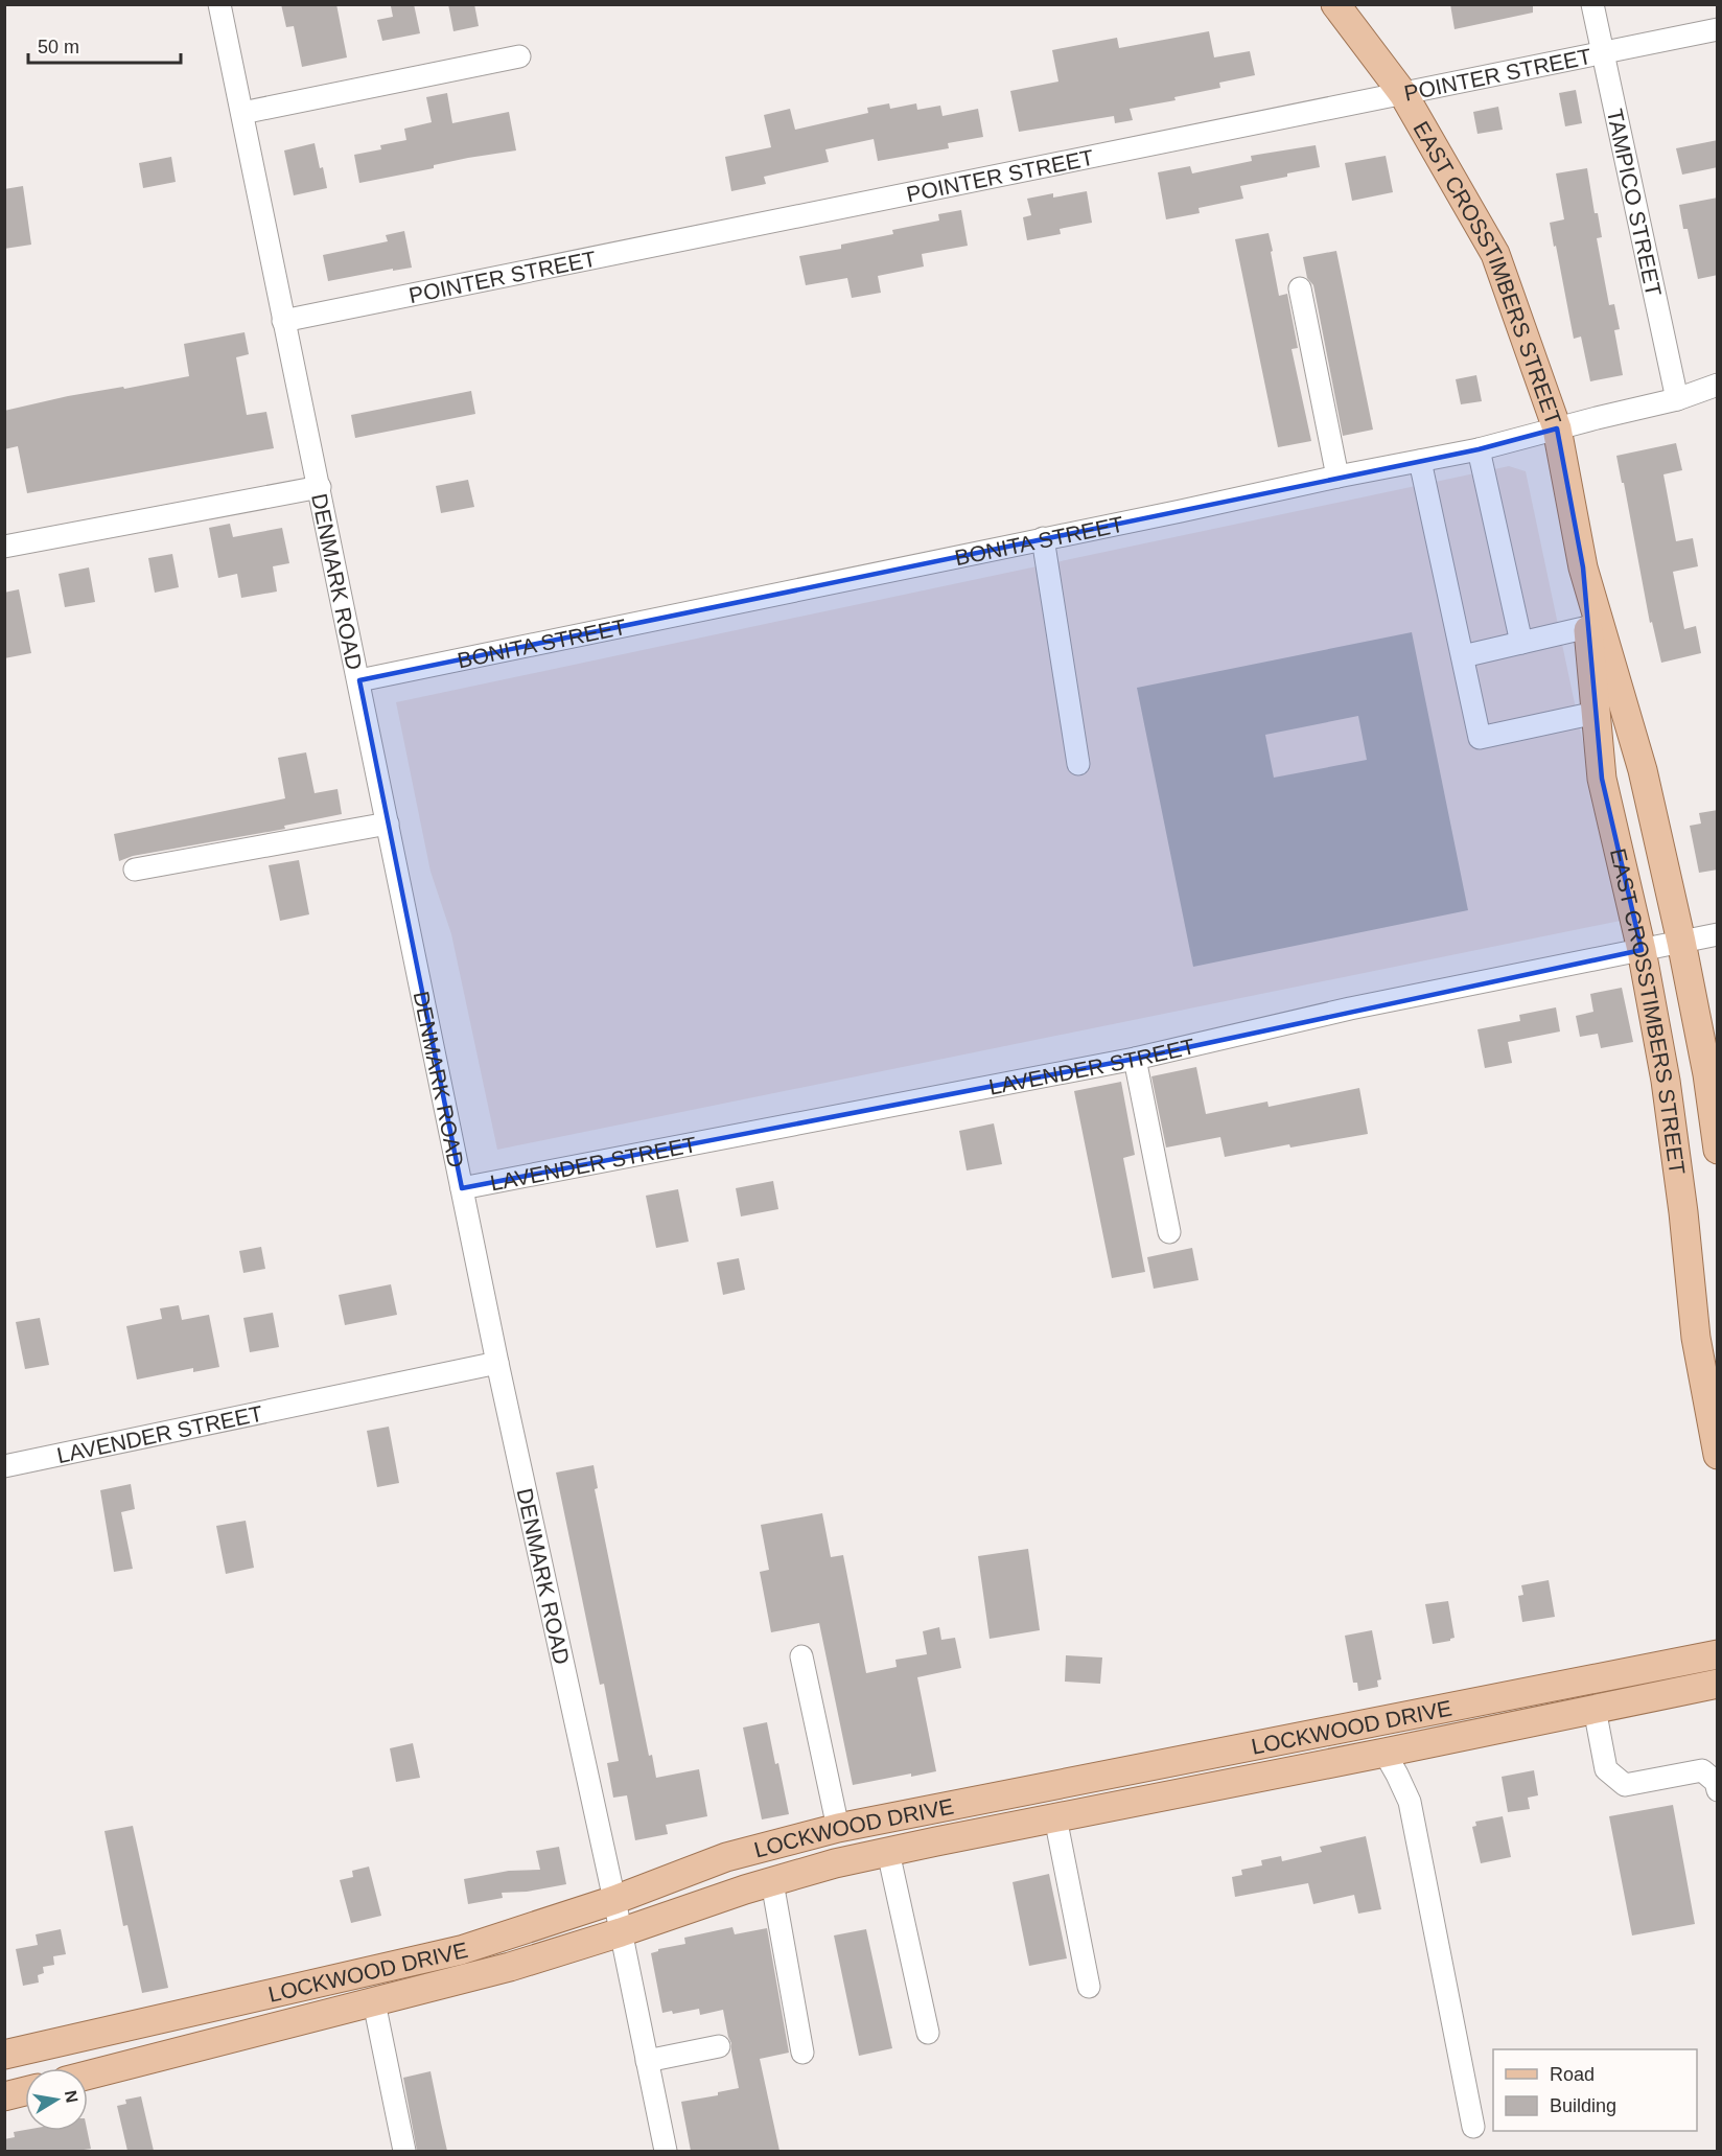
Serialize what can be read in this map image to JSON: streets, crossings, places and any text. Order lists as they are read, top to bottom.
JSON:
{
  "streets": {
    "main road": ["EAST CROSSTIMBERS STREET", "LOCKWOOD DRIVE"],
    "street": [
      "POINTER STREET",
      "TAMPICO STREET",
      "BONITA STREET",
      "DENMARK ROAD",
      "LAVENDER STREET"
    ]
  },
  "crossings": [
    ["POINTER STREET", "TAMPICO STREET"],
    ["POINTER STREET", "EAST CROSSTIMBERS STREET"],
    ["POINTER STREET", "DENMARK ROAD"],
    ["TAMPICO STREET", "BONITA STREET"],
    ["EAST CROSSTIMBERS STREET", "BONITA STREET"],
    ["EAST CROSSTIMBERS STREET", "LAVENDER STREET"],
    ["BONITA STREET", "DENMARK ROAD"],
    ["DENMARK ROAD", "LAVENDER STREET"],
    ["DENMARK ROAD", "LOCKWOOD DRIVE"]
  ],
  "legend": ["Road", "Building"],
  "scale_bar": "50 m",
  "north": "right"
}
